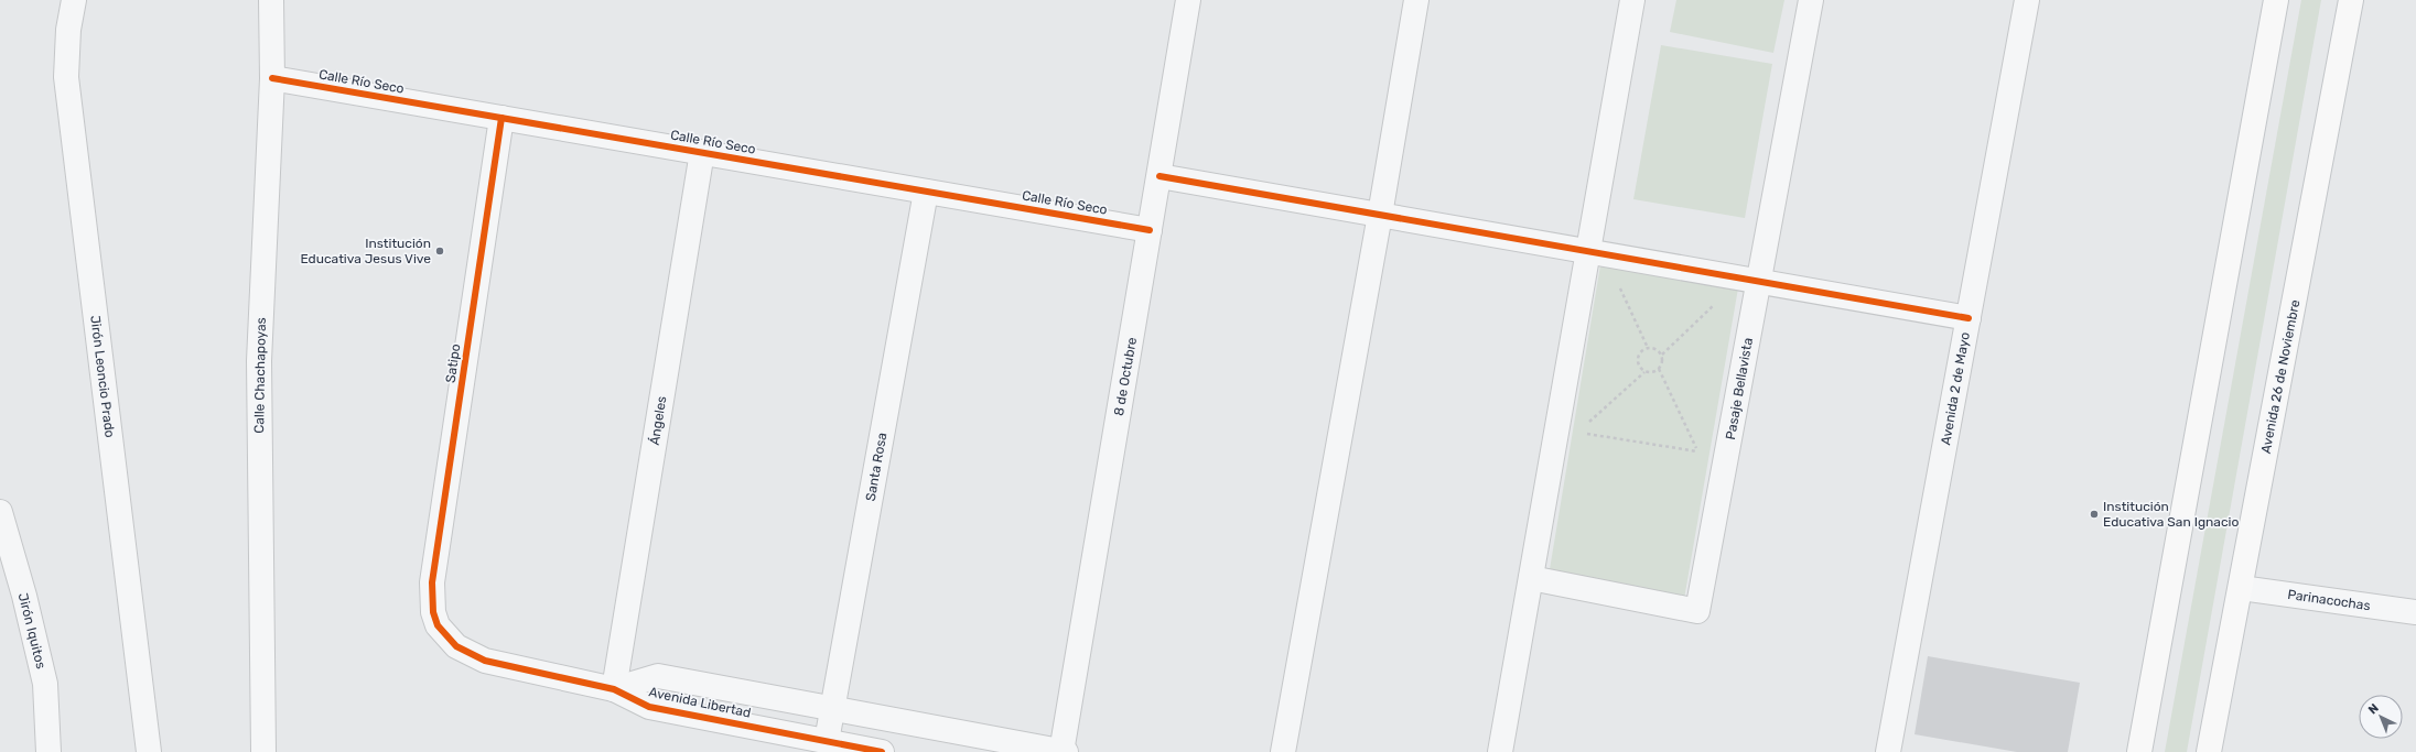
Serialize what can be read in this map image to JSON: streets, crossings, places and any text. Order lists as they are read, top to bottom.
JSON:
{
  "streets": {
    "main road": ["Avenida 26 de Noviembre"],
    "street": [
      "Calle Río Seco",
      "Satipo",
      "Calle Chachapoyas",
      "Jirón Leoncio Prado",
      "8 de Octubre",
      "Pasaje Bellavista",
      "Avenida 2 de Mayo",
      "Ángeles",
      "Santa Rosa",
      "Parinacochas",
      "Jirón Iquitos",
      "Avenida Libertad"
    ]
  },
  "crossings": [
    ["Calle Río Seco", "Satipo"],
    ["Calle Río Seco", "Calle Chachapoyas"],
    ["Calle Río Seco", "8 de Octubre"],
    ["Calle Río Seco", "Ángeles"],
    ["Calle Río Seco", "Santa Rosa"],
    ["Satipo", "Avenida Libertad"],
    ["8 de Octubre", "Avenida Libertad"],
    ["Avenida 26 de Noviembre", "Parinacochas"],
    ["Ángeles", "Avenida Libertad"],
    ["Santa Rosa", "Avenida Libertad"]
  ],
  "places": ["Institución Educativa Jesus Vive", "Institución Educativa San Ignacio"],
  "north": "top left"
}
